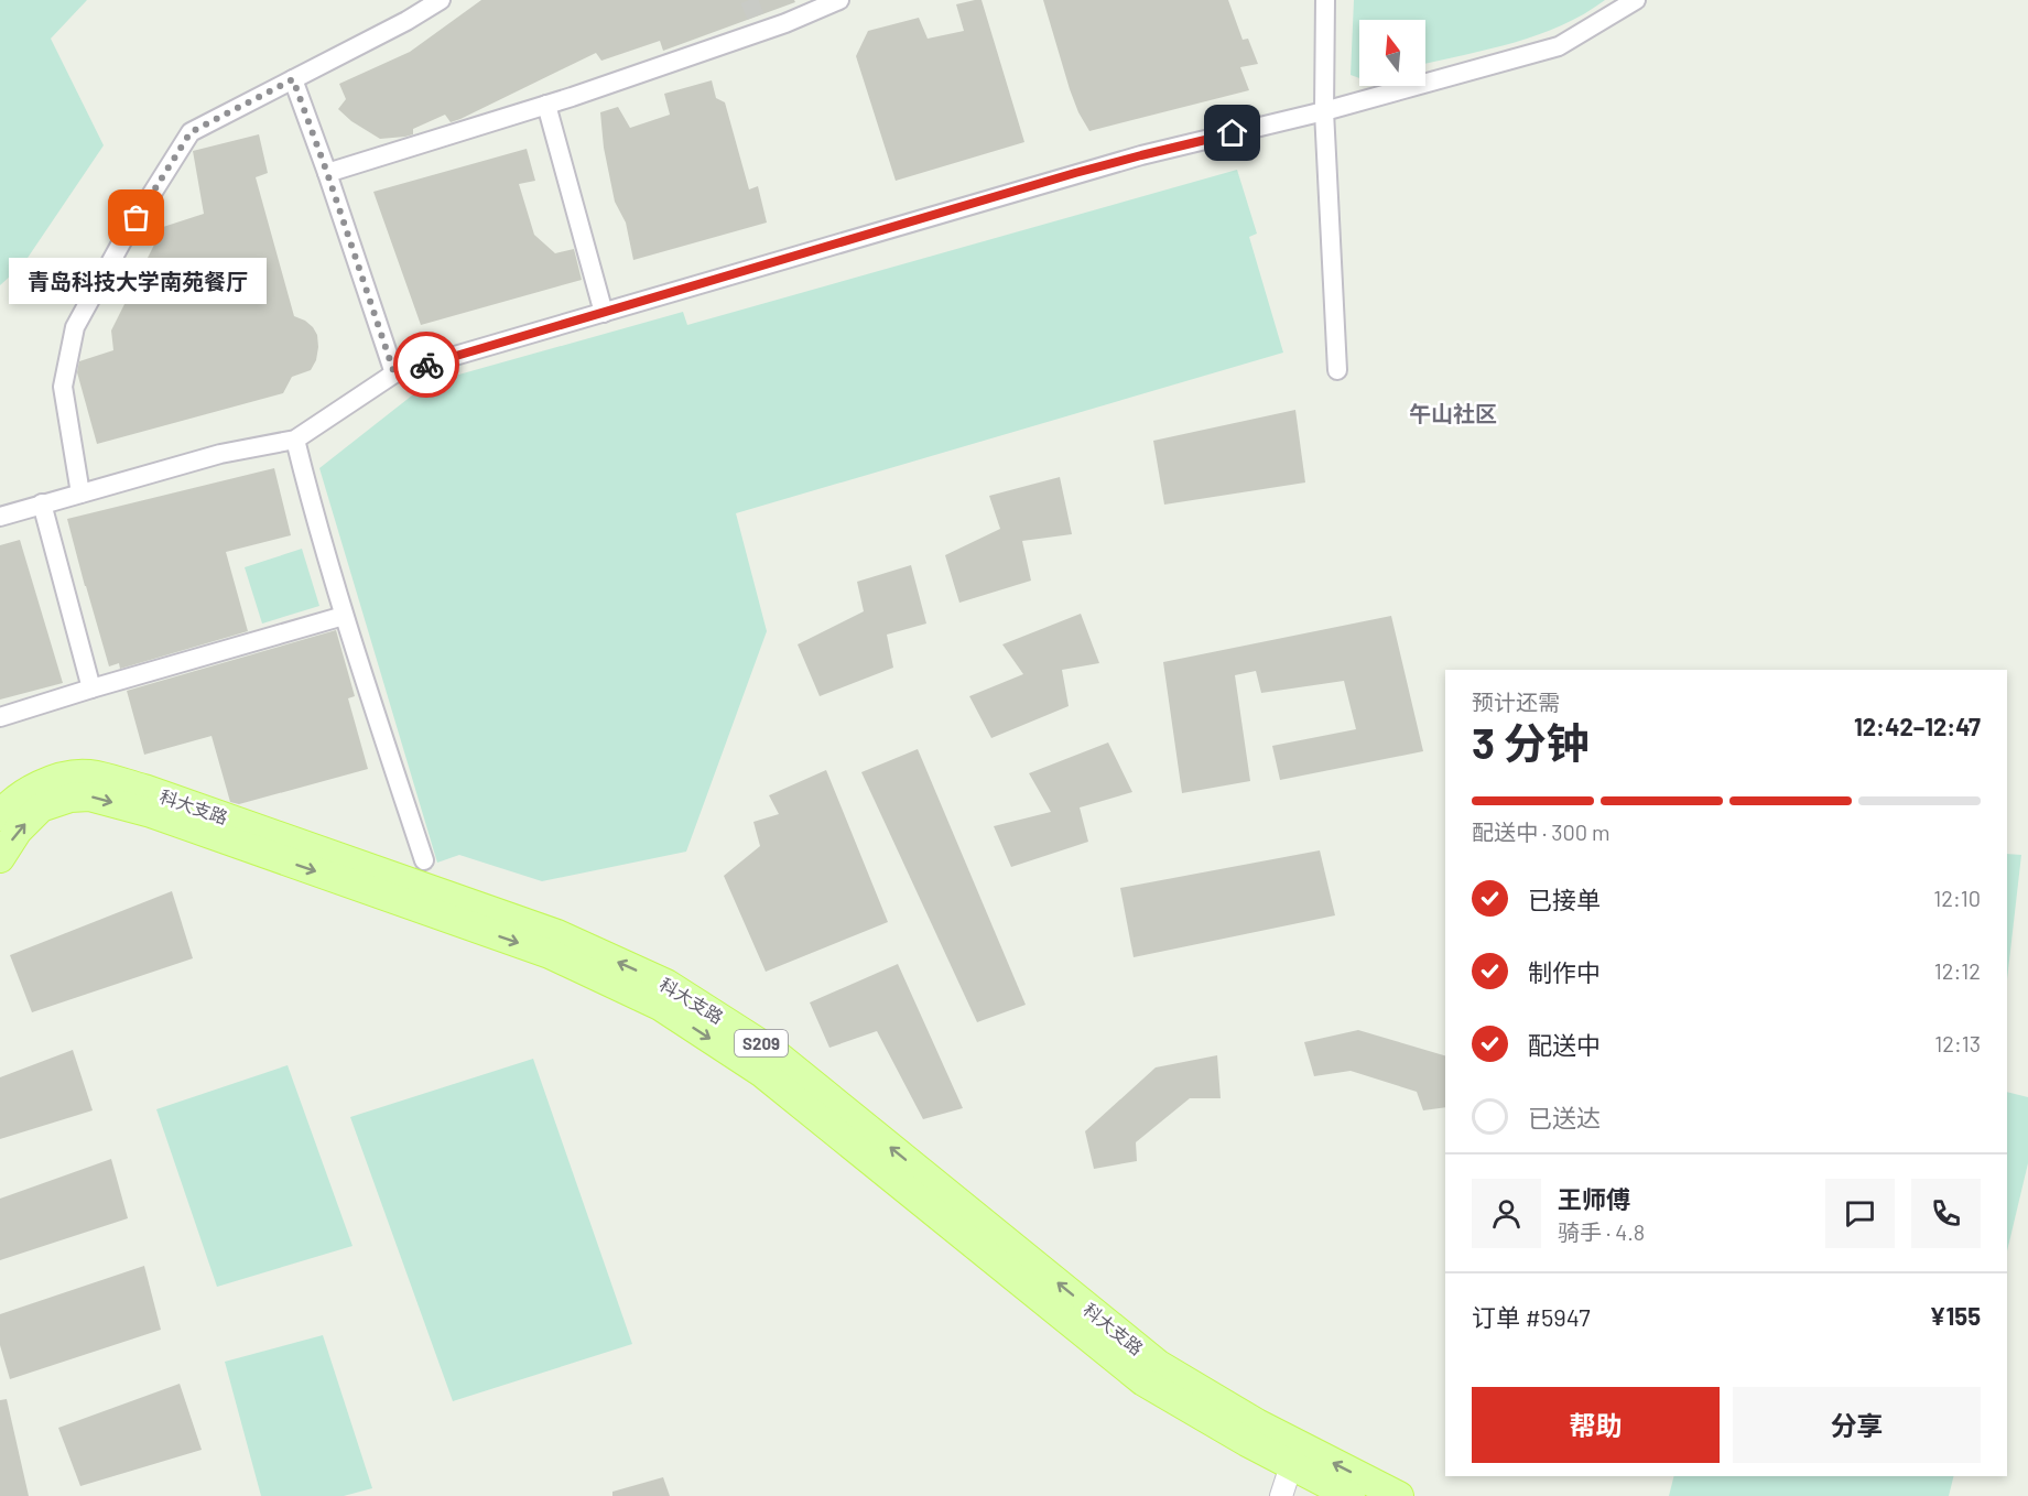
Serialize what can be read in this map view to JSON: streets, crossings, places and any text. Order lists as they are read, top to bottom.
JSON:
{
  "streets": {
    "main road": ["科大支路", "S209"]
  },
  "districts": ["午山社区"],
  "places": ["青岛科技大学南苑餐厅"],
  "north": "top",
  "page": {
    "bubble": "青岛科技大学南苑餐厅",
    "heading": ["3 分钟", "预计还需", "12:42–12:47"],
    "panel": [
      "王师傅",
      "骑手 · 4.8",
      "订单 #5947",
      "¥155"
    ],
    "bar": "配送中 · 300 m",
    "list": [
      ["已接单", "12:10"],
      ["制作中", "12:12"],
      ["配送中", "12:13"],
      "已送达"
    ],
    "buttons": ["帮助", "分享"]
  }
}
